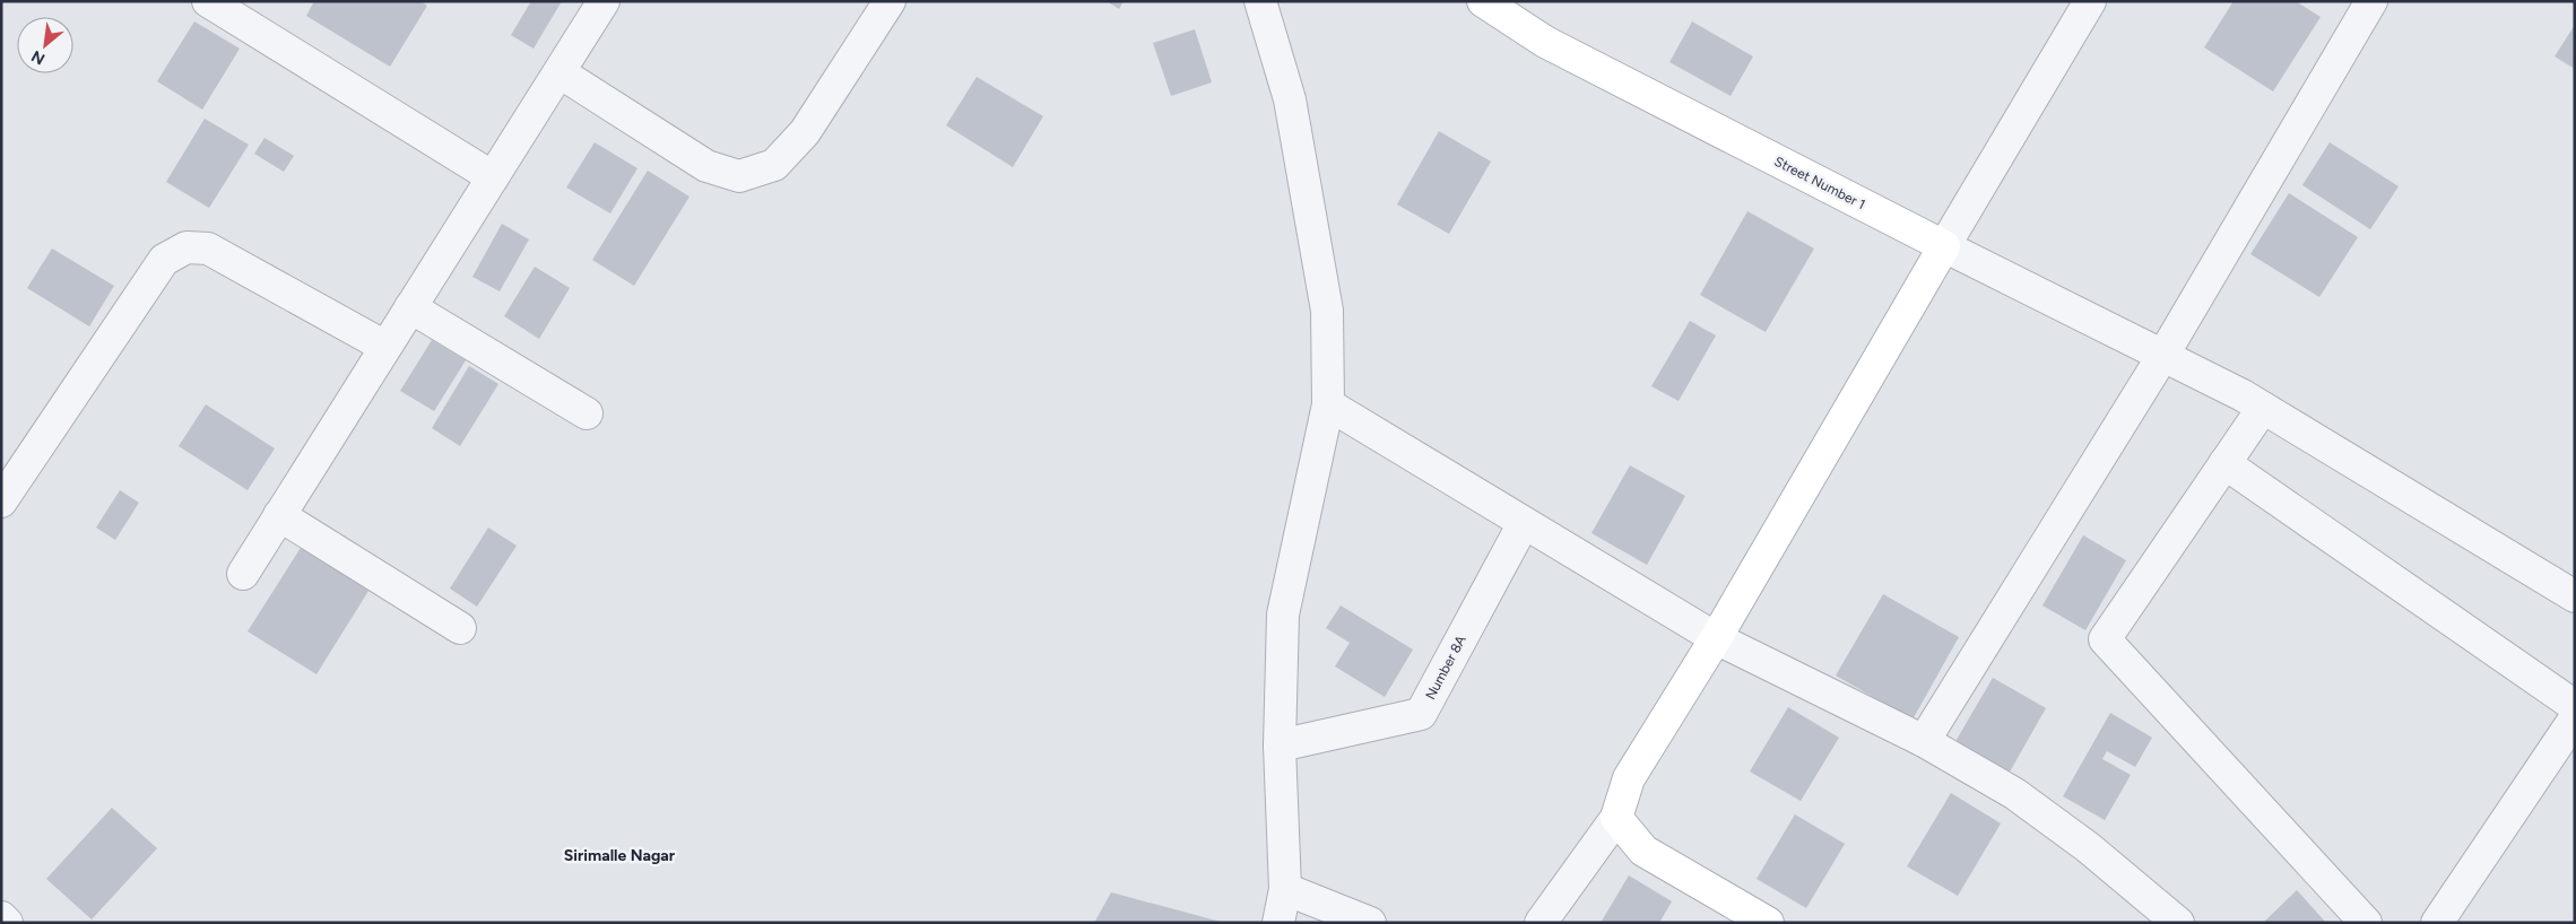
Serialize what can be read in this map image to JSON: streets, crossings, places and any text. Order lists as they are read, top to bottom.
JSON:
{
  "streets": {
    "street": ["Street Number 1", "Number 8A"]
  },
  "districts": ["Sirimalle Nagar"],
  "north": "bottom left"
}
